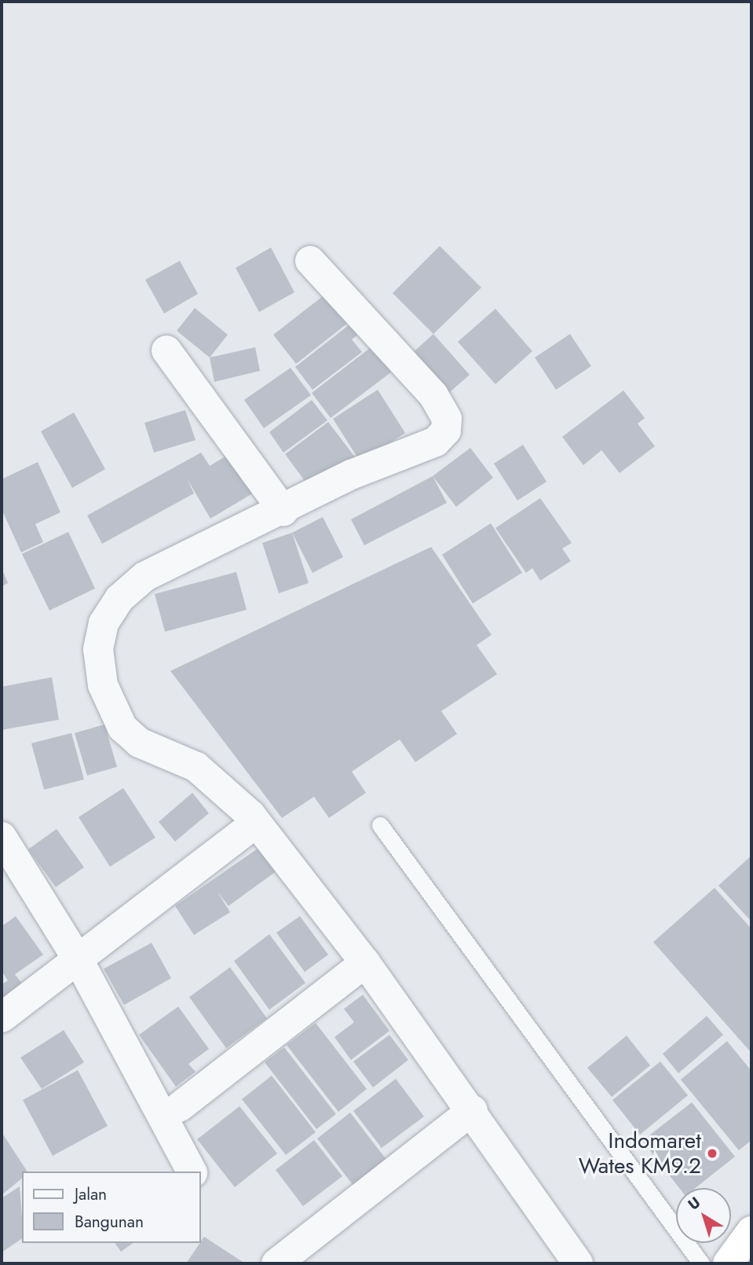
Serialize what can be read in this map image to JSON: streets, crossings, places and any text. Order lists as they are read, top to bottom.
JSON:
{
  "places": ["Indomaret Wates KM9.2"],
  "legend": ["Jalan", "Bangunan"],
  "north": "top left"
}
